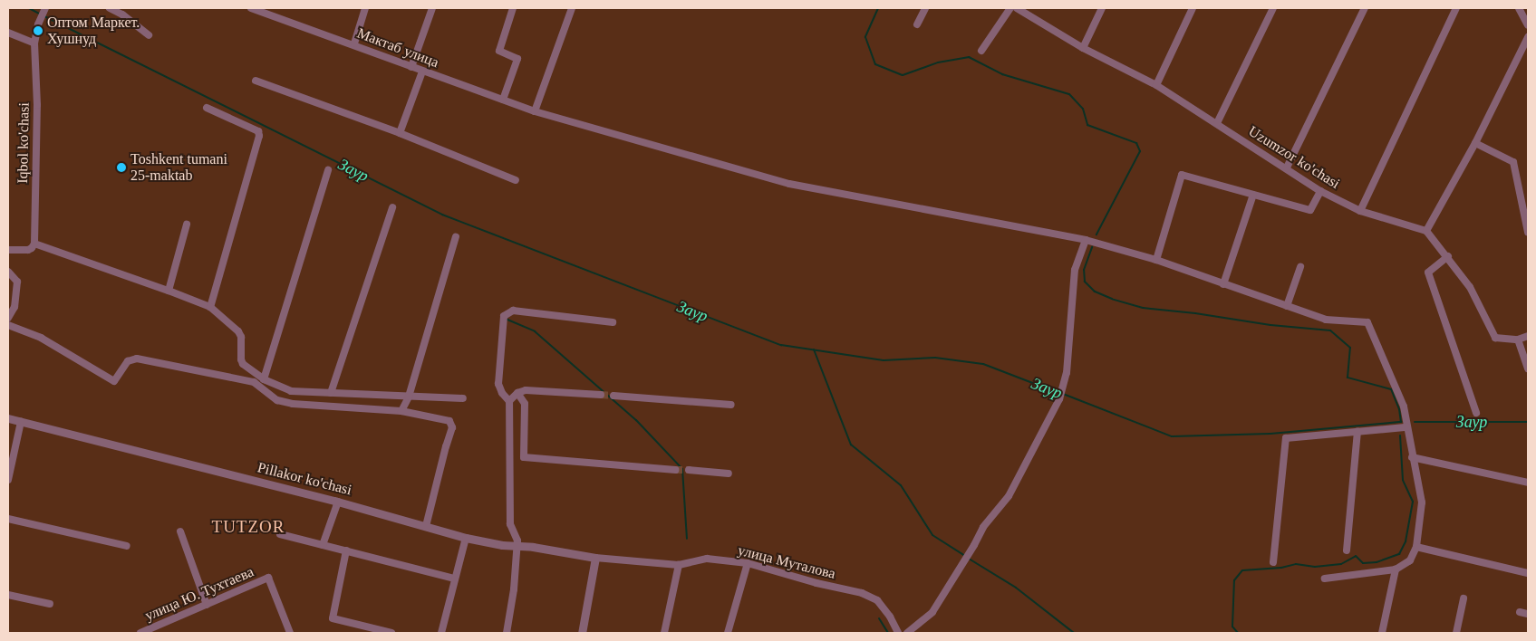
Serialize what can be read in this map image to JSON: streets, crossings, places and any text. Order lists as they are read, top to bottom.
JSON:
{
  "streets": {
    "street": [
      "Мактаб улица",
      "Iqbol ko'chasi",
      "Uzumzor ko'chasi",
      "Pillakor ko'chasi",
      "улица Муталова",
      "улица Ю. Тухтаева"
    ]
  },
  "crossings": [
    ["Pillakor ko'chasi", "улица Муталова"]
  ],
  "districts": ["TUTZOR"],
  "water": ["Заур"],
  "places": ["Оптом Маркет. Хушнуд", "Toshkent tumani 25-maktab"]
}
